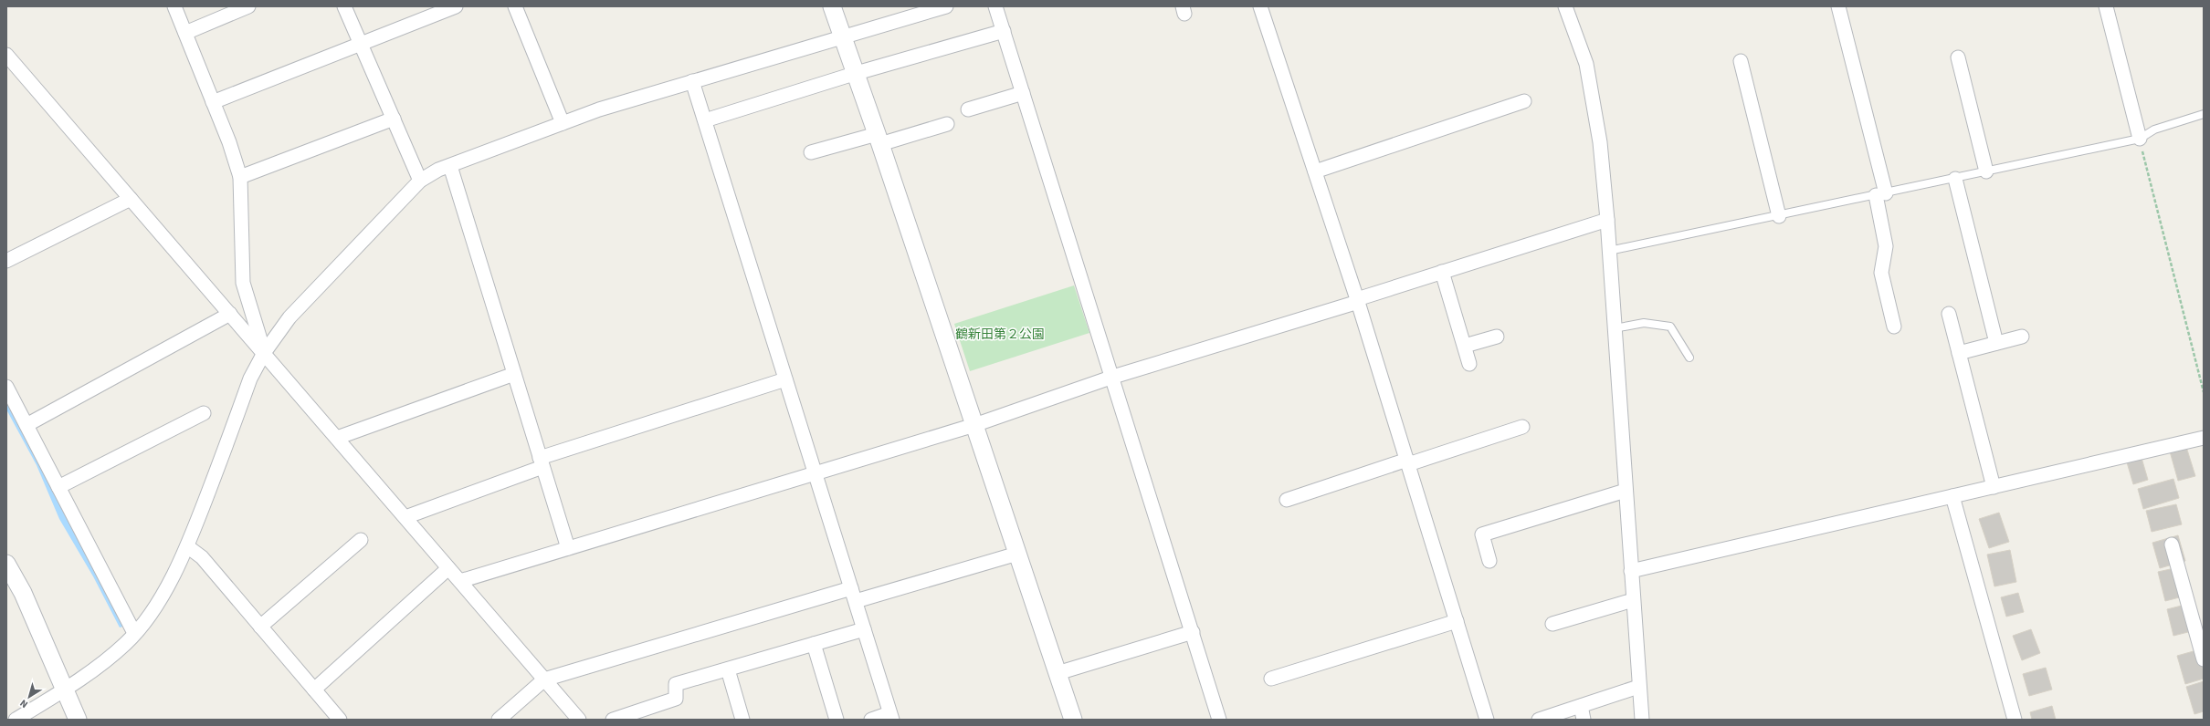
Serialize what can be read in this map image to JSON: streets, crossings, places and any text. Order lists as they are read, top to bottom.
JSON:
{
  "parks": ["鶴新田第２公園"],
  "north": "bottom left"
}
